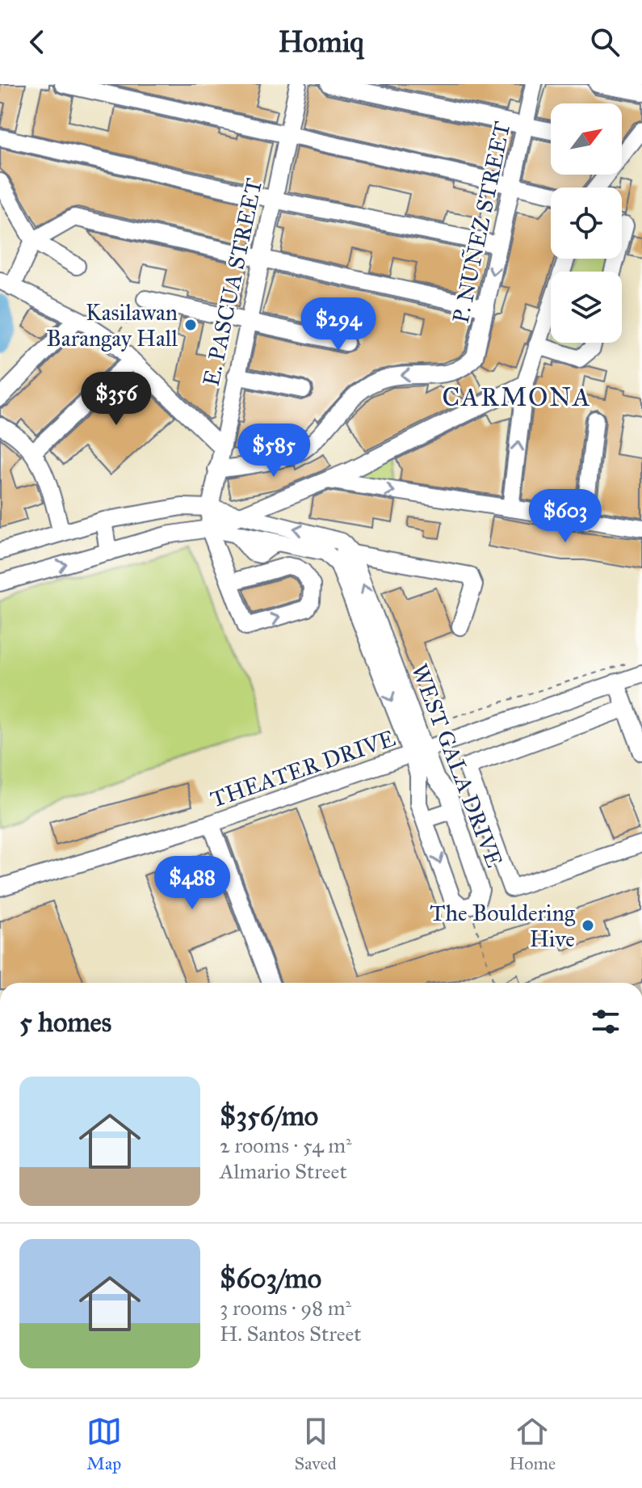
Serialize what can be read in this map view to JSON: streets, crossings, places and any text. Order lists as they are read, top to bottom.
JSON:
{
  "streets": {
    "street": [
      "P. NUÑEZ STREET",
      "E. PASCUA STREET",
      "WEST GALA DRIVE",
      "THEATER DRIVE"
    ]
  },
  "crossings": [
    ["P. NUÑEZ STREET", "E. PASCUA STREET"],
    ["WEST GALA DRIVE", "THEATER DRIVE"]
  ],
  "districts": ["CARMONA"],
  "places": ["Kasilawan Barangay Hall", "The Bouldering Hive"],
  "north": "top right",
  "page": {
    "header": "Homiq",
    "price": [
      "$294",
      "$356",
      "$585",
      "$603",
      "$488"
    ],
    "heading": "5 homes",
    "list": [
      {
        "name": "$356/mo",
        "note": "2 rooms · 54 m² · Almario Street"
      },
      {
        "name": "$603/mo",
        "note": "3 rooms · 98 m² · H. Santos Street"
      }
    ],
    "tabs": ["Map", "Saved", "Home"]
  }
}
